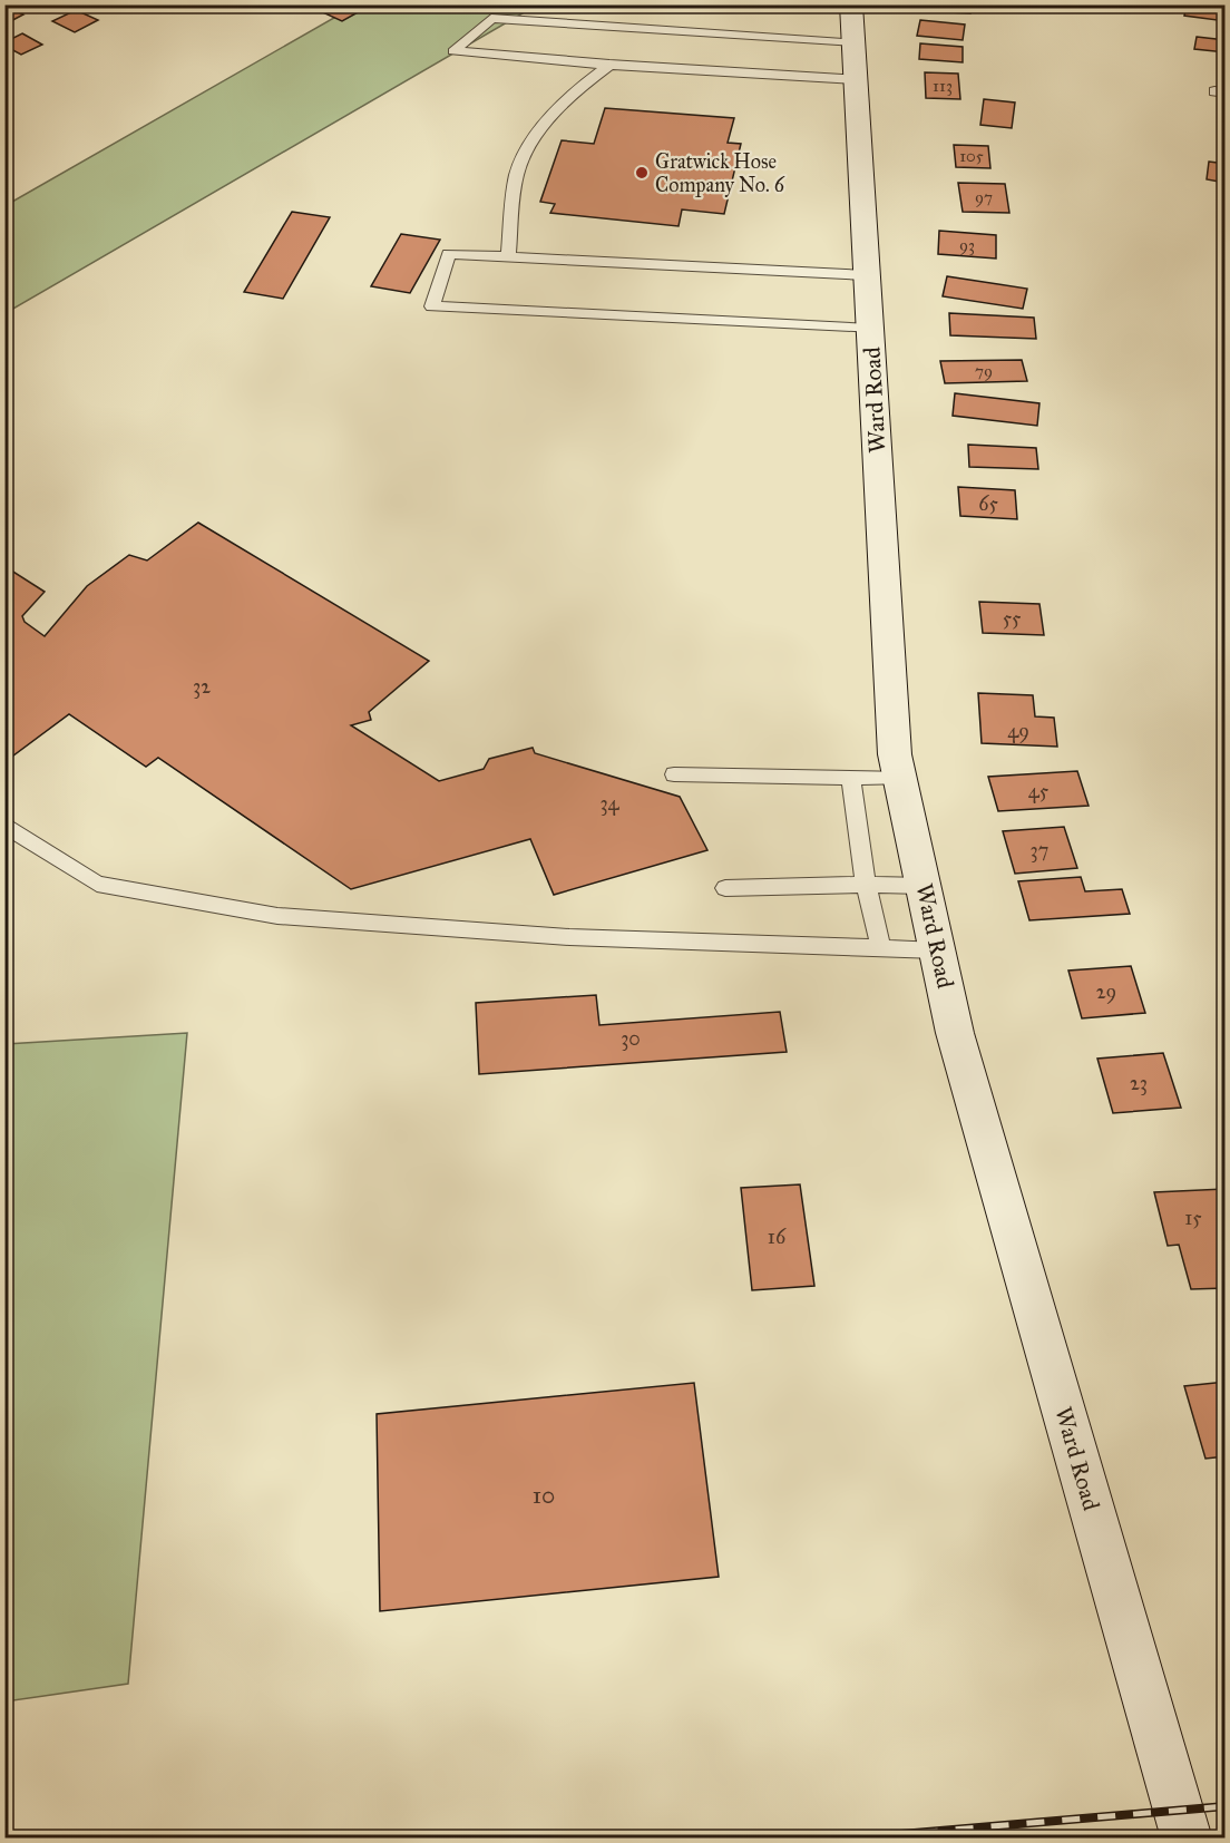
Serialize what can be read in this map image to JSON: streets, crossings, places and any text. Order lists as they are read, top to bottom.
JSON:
{
  "streets": {
    "main road": ["Ward Road"]
  },
  "places": ["Gratwick Hose Company No. 6"],
  "house_numbers": [
    "113",
    "105",
    "97",
    "93",
    "79",
    "65",
    "55",
    "32",
    "49",
    "45",
    "34",
    "37",
    "29",
    "30",
    "23",
    "15",
    "16",
    "10"
  ]
}
